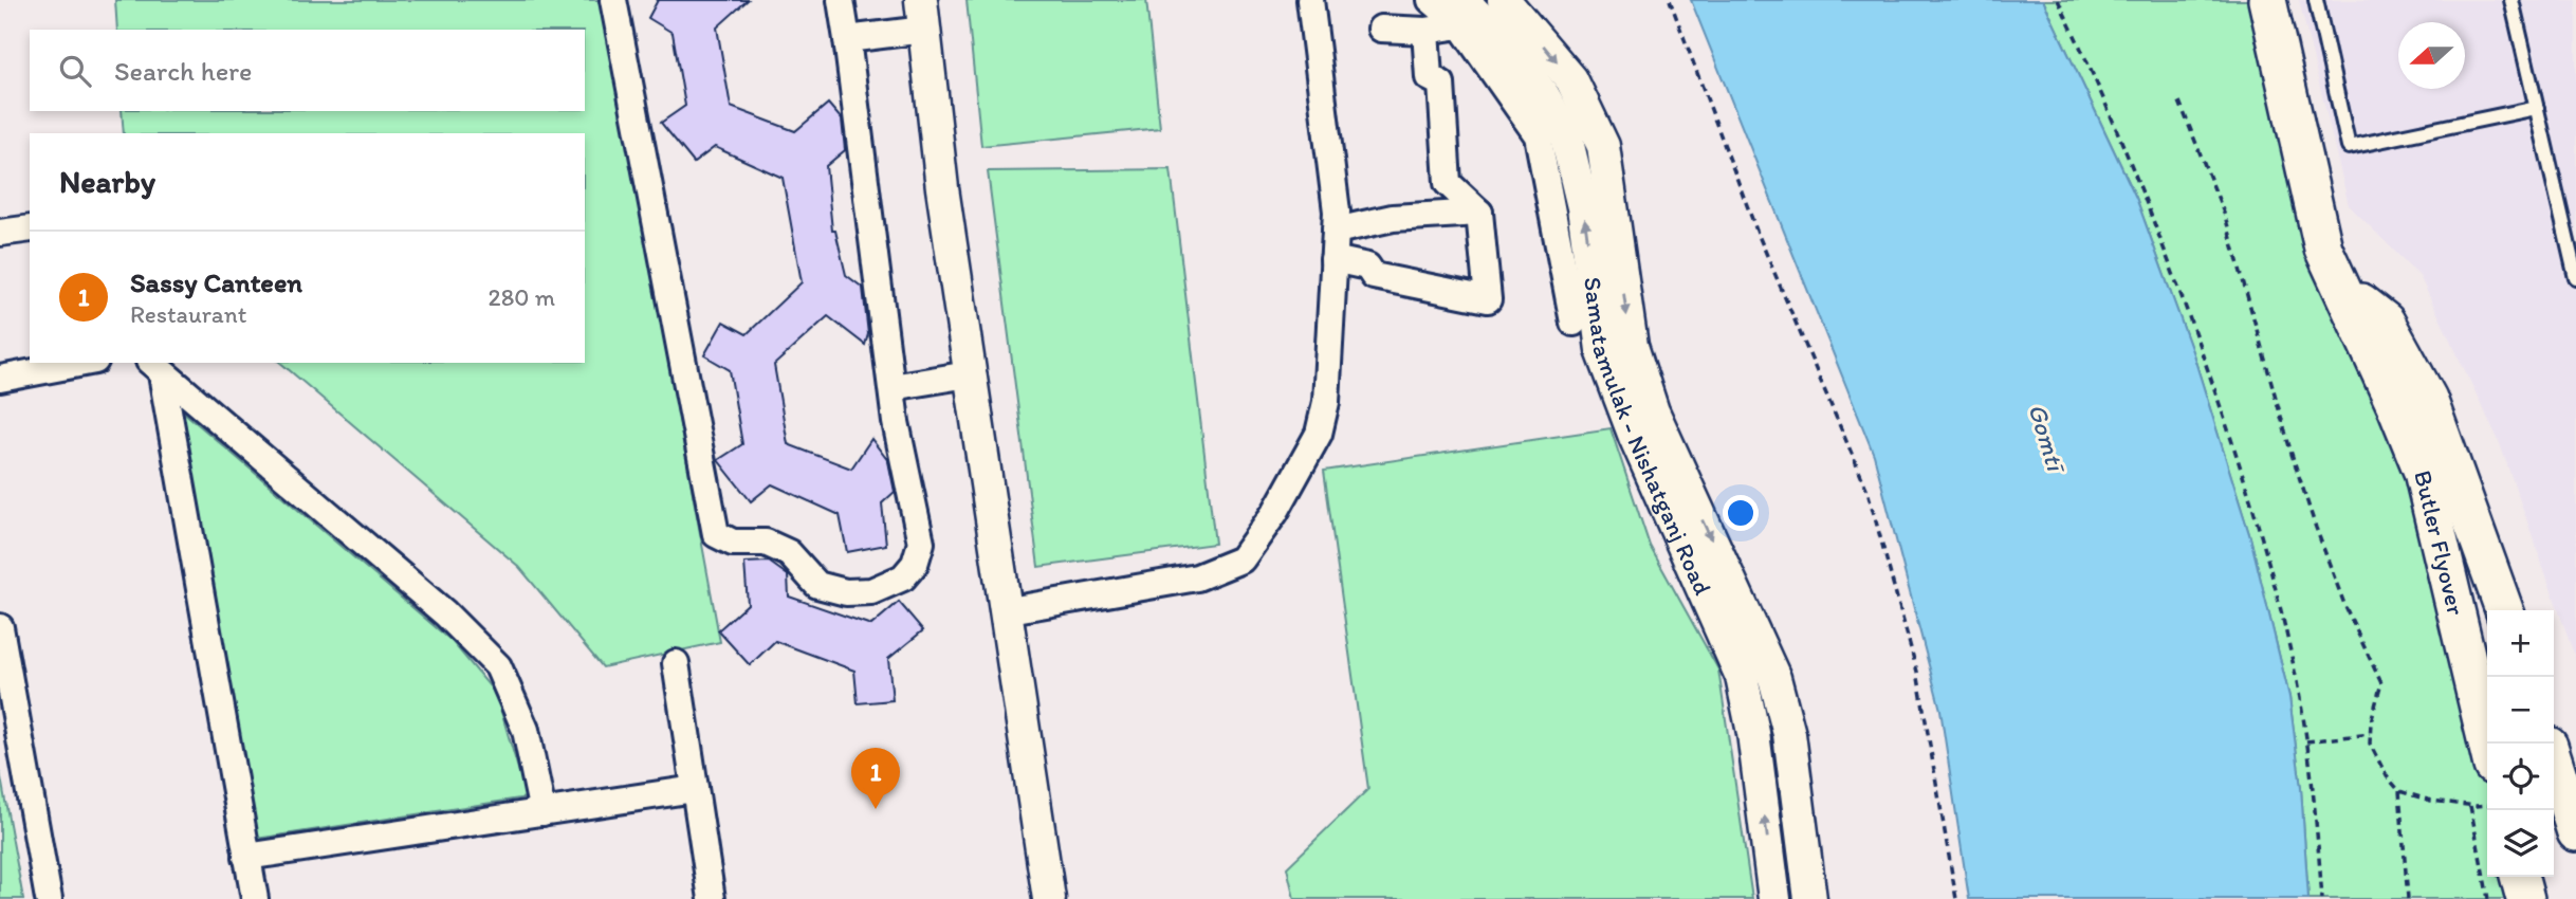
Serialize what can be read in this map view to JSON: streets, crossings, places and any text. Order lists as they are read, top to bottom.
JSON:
{
  "streets": {
    "main road": ["Butler Flyover"],
    "street": ["Samatamulak - Nishatganj Road"]
  },
  "water": ["Gomtī"],
  "north": "left",
  "page": {
    "search": "Search here",
    "heading": "Nearby",
    "list": [
      {
        "mark": "1",
        "name": "Sassy Canteen",
        "note": "Restaurant",
        "value": "280 m"
      }
    ],
    "map_buttons": ["+", "−"],
    "pins": "1"
  }
}
